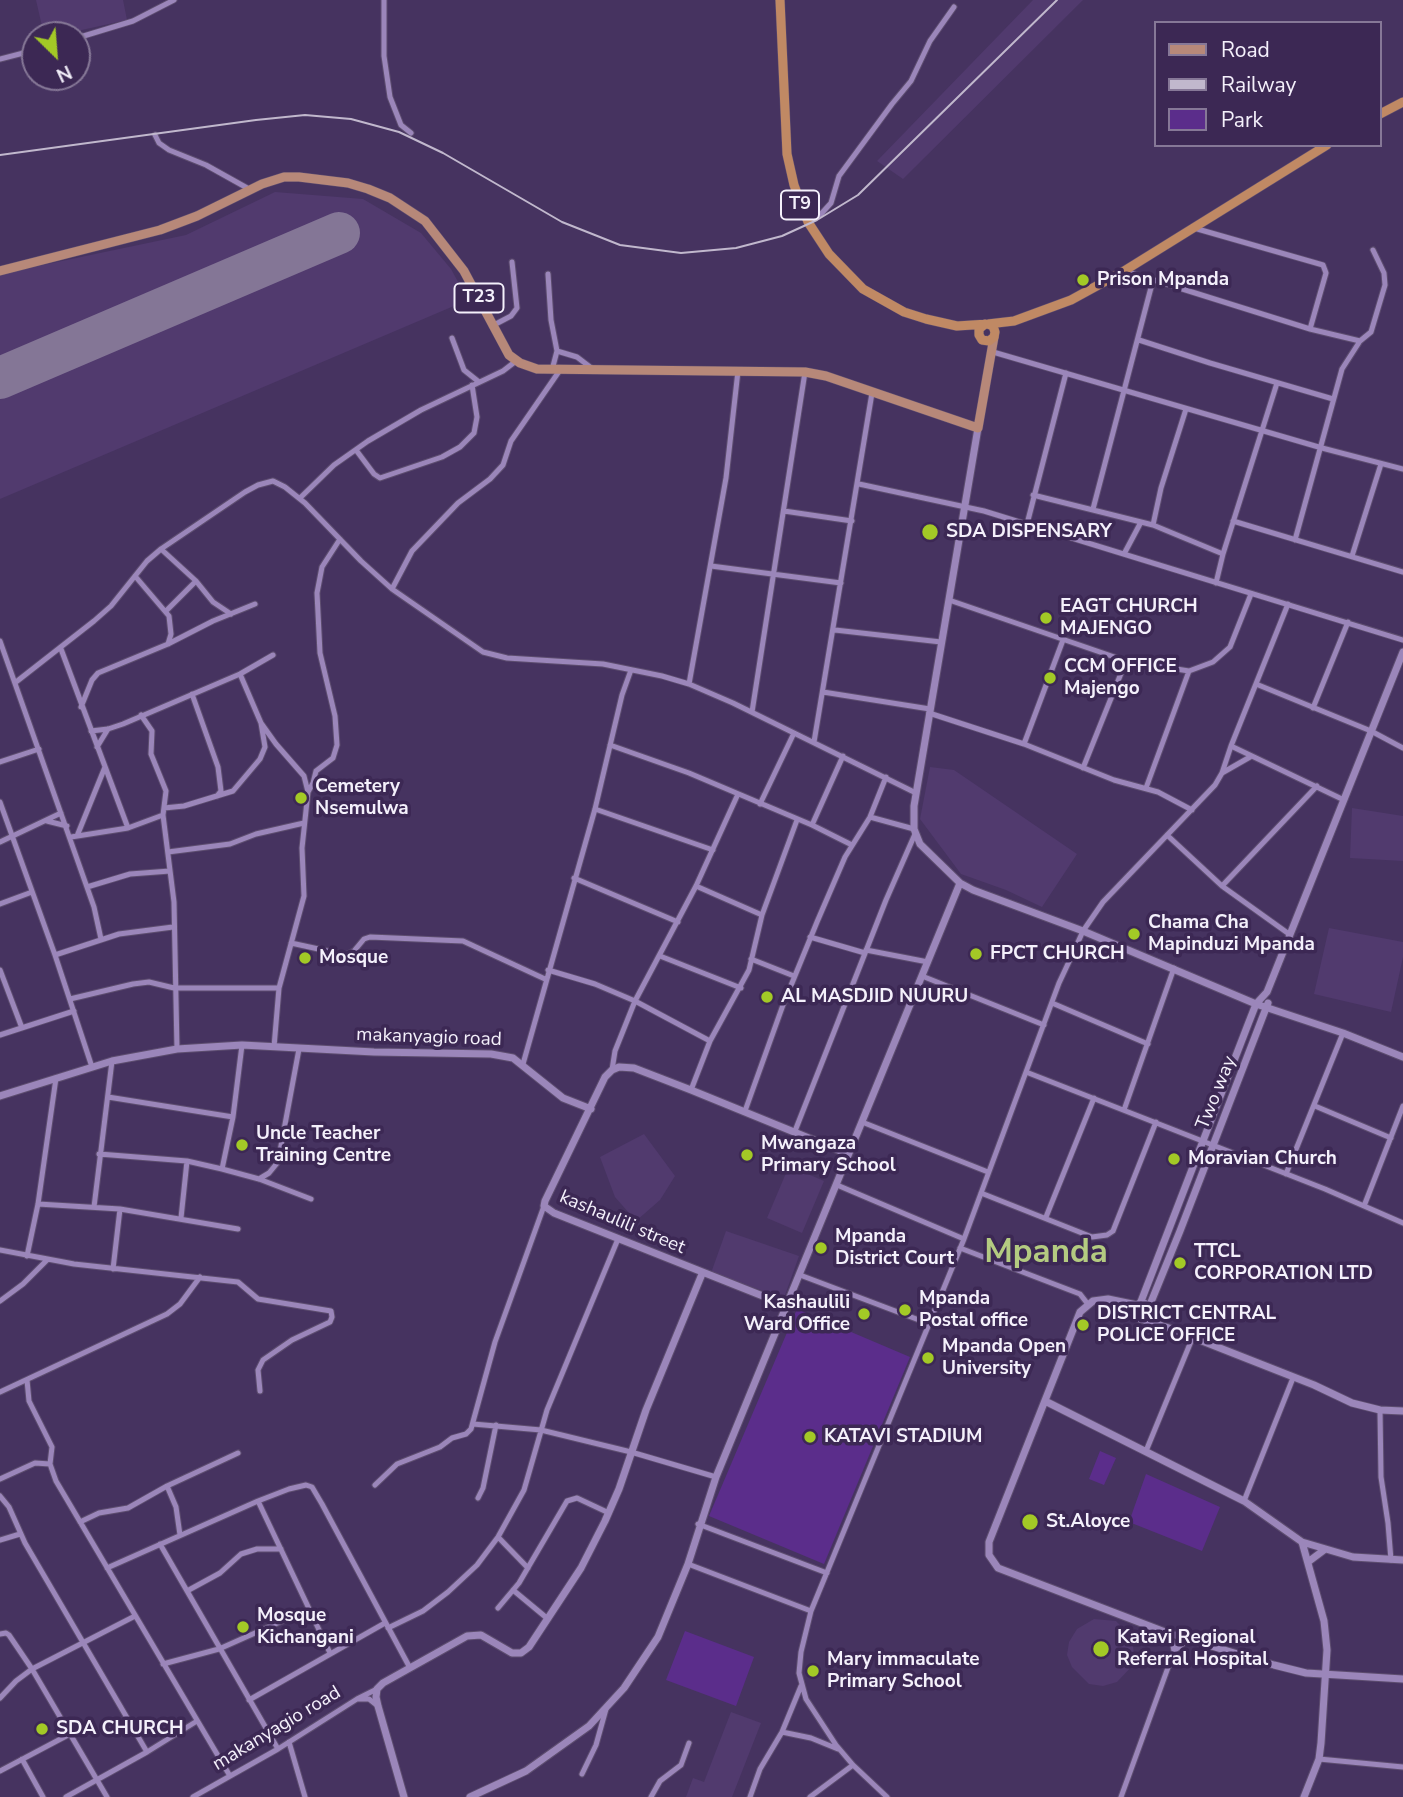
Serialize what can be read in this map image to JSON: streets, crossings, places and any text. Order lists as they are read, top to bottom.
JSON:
{
  "streets": {
    "highway": ["T9"],
    "main road": ["T23"],
    "street": ["makanyagio road", "Two way", "kashaulili street"]
  },
  "crossings": [
    ["makanyagio road", "kashaulili street"]
  ],
  "districts": ["Mpanda"],
  "places": [
    "Prison Mpanda",
    "SDA DISPENSARY",
    "EAGT CHURCH MAJENGO",
    "CCM OFFICE Majengo",
    "Cemetery Nsemulwa",
    "Chama Cha Mapinduzi Mpanda",
    "FPCT CHURCH",
    "Mosque",
    "AL MASDJID NUURU",
    "Uncle Teacher Training Centre",
    "Mwangaza Primary School",
    "Moravian Church",
    "Mpanda District Court",
    "TTCL CORPORATION LTD",
    "Mpanda Postal office",
    "Kashaulili Ward Office",
    "DISTRICT CENTRAL POLICE OFFICE",
    "Mpanda Open University",
    "KATAVI STADIUM",
    "St.Aloyce",
    "Mosque Kichangani",
    "Katavi Regional Referral Hospital",
    "Mary immaculate Primary School",
    "SDA CHURCH"
  ],
  "legend": ["Road", "Railway", "Park"],
  "north": "bottom right"
}
